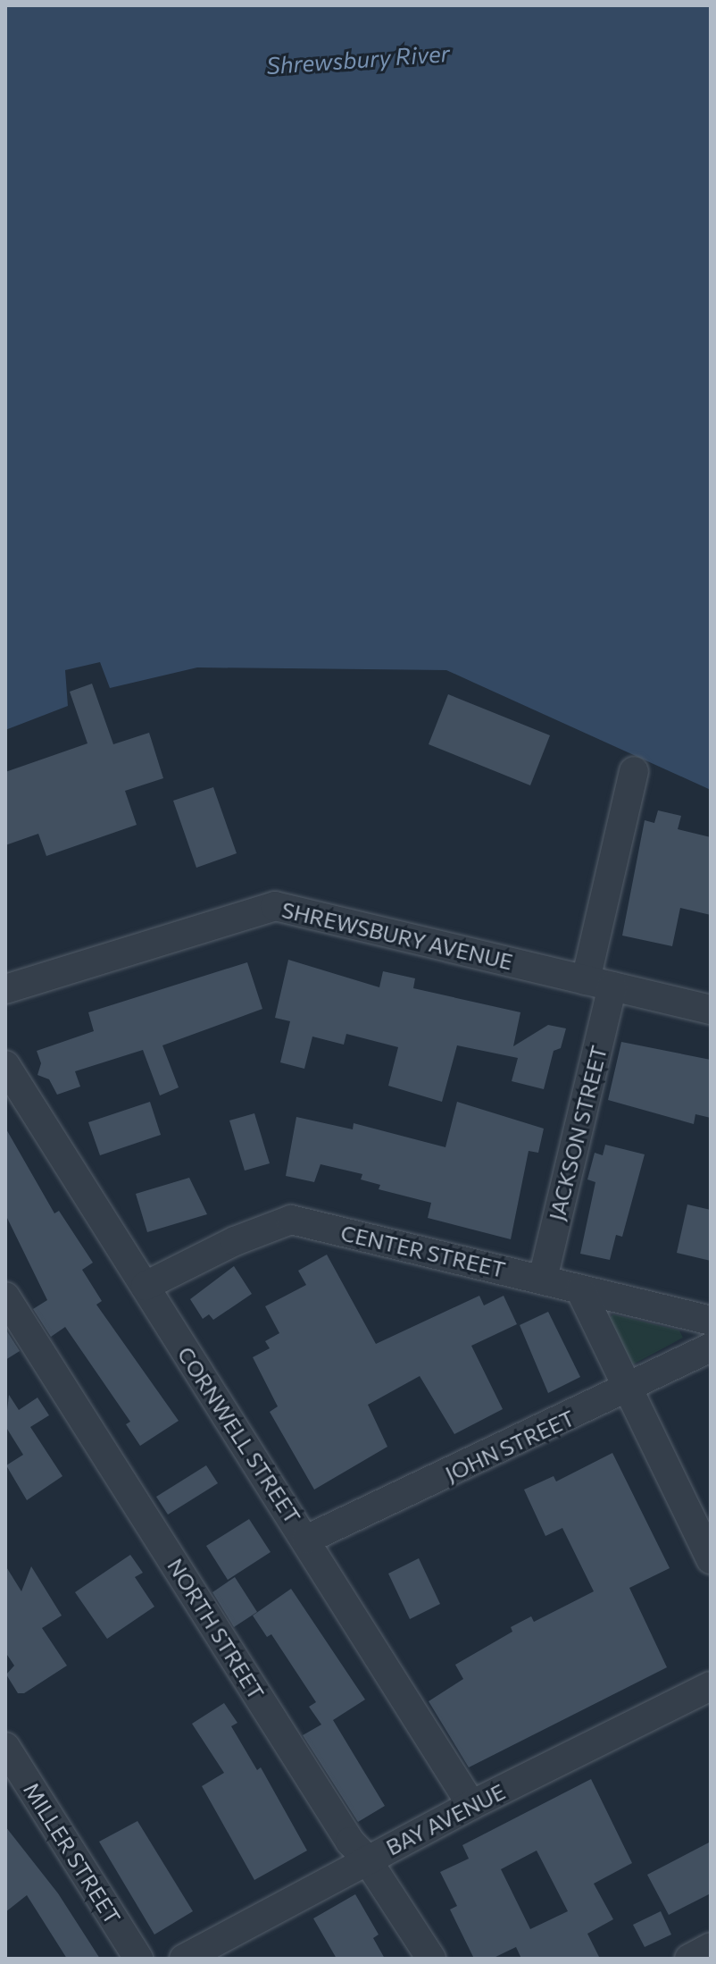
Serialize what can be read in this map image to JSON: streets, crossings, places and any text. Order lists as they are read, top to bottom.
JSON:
{
  "streets": {
    "street": [
      "SHREWSBURY AVENUE",
      "JACKSON STREET",
      "CENTER STREET",
      "CORNWELL STREET",
      "JOHN STREET",
      "NORTH STREET",
      "BAY AVENUE",
      "MILLER STREET"
    ]
  },
  "crossings": [
    ["SHREWSBURY AVENUE", "JACKSON STREET"],
    ["JACKSON STREET", "CENTER STREET"],
    ["CENTER STREET", "CORNWELL STREET"],
    ["CORNWELL STREET", "JOHN STREET"],
    ["CORNWELL STREET", "BAY AVENUE"],
    ["NORTH STREET", "BAY AVENUE"]
  ],
  "water": ["Shrewsbury River"]
}
